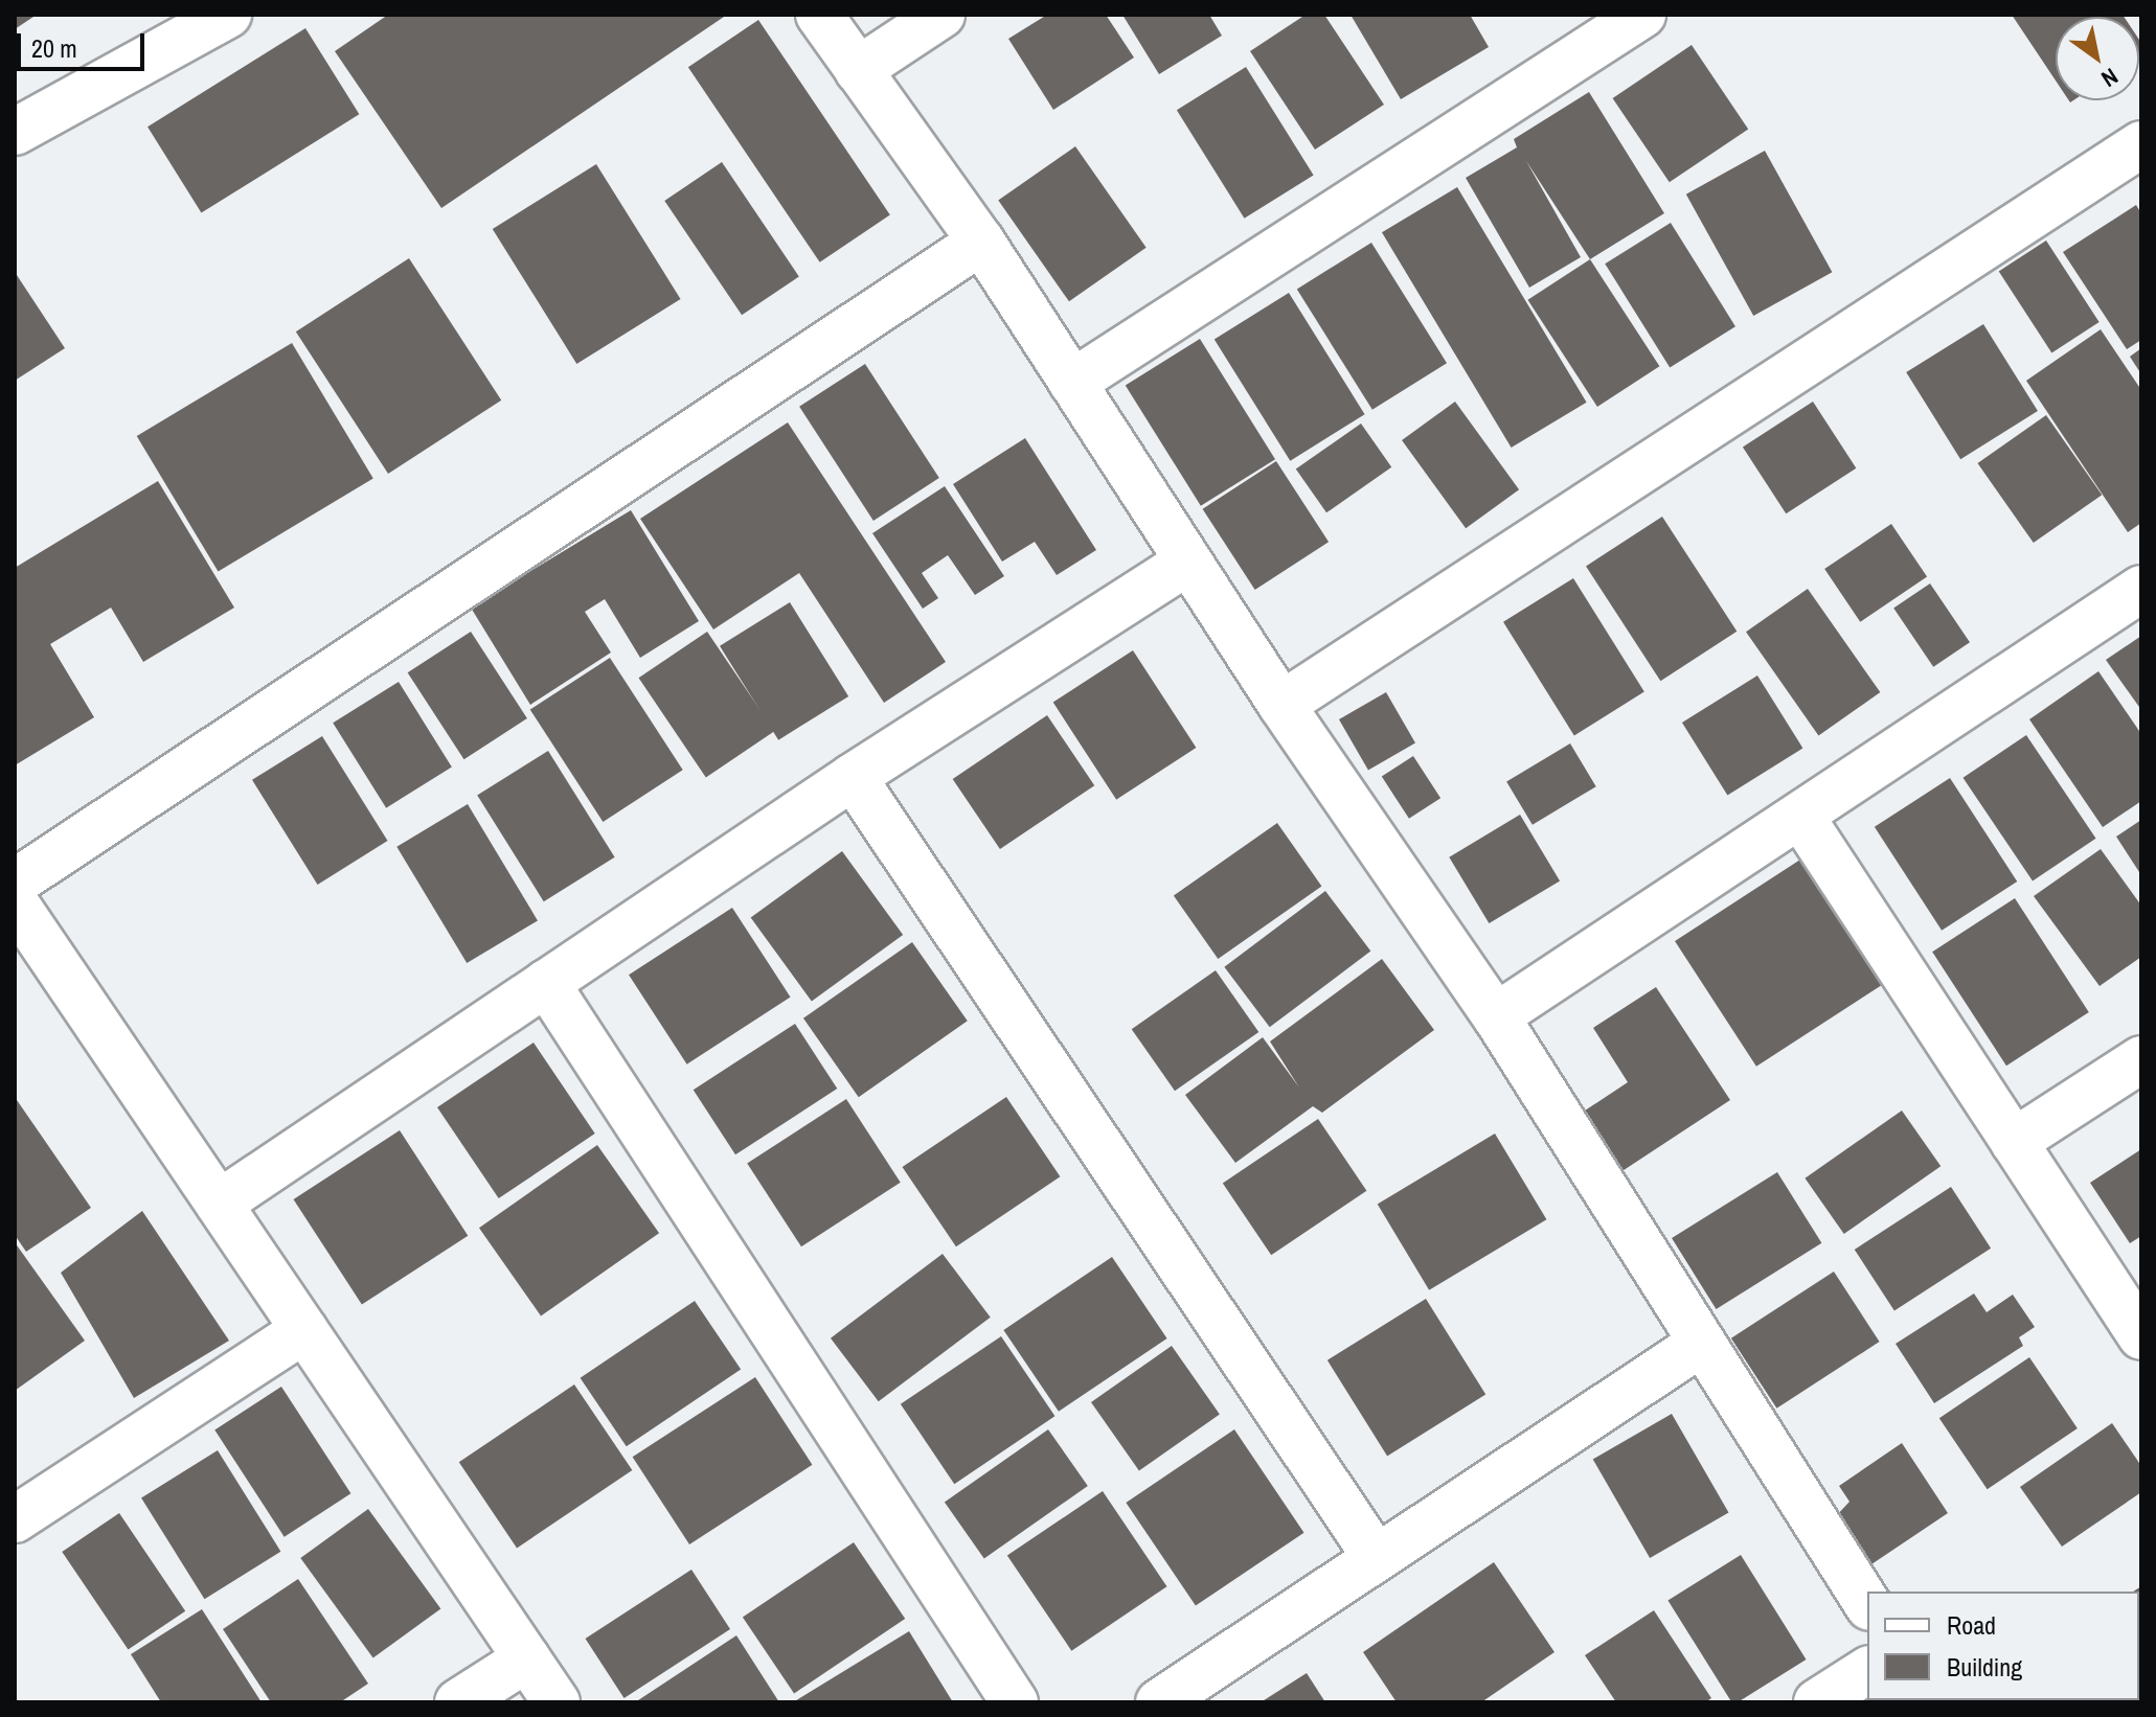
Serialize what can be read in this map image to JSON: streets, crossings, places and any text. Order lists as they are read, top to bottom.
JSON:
{
  "legend": ["Road", "Building"],
  "scale_bar": "20 m",
  "north": "bottom right"
}
